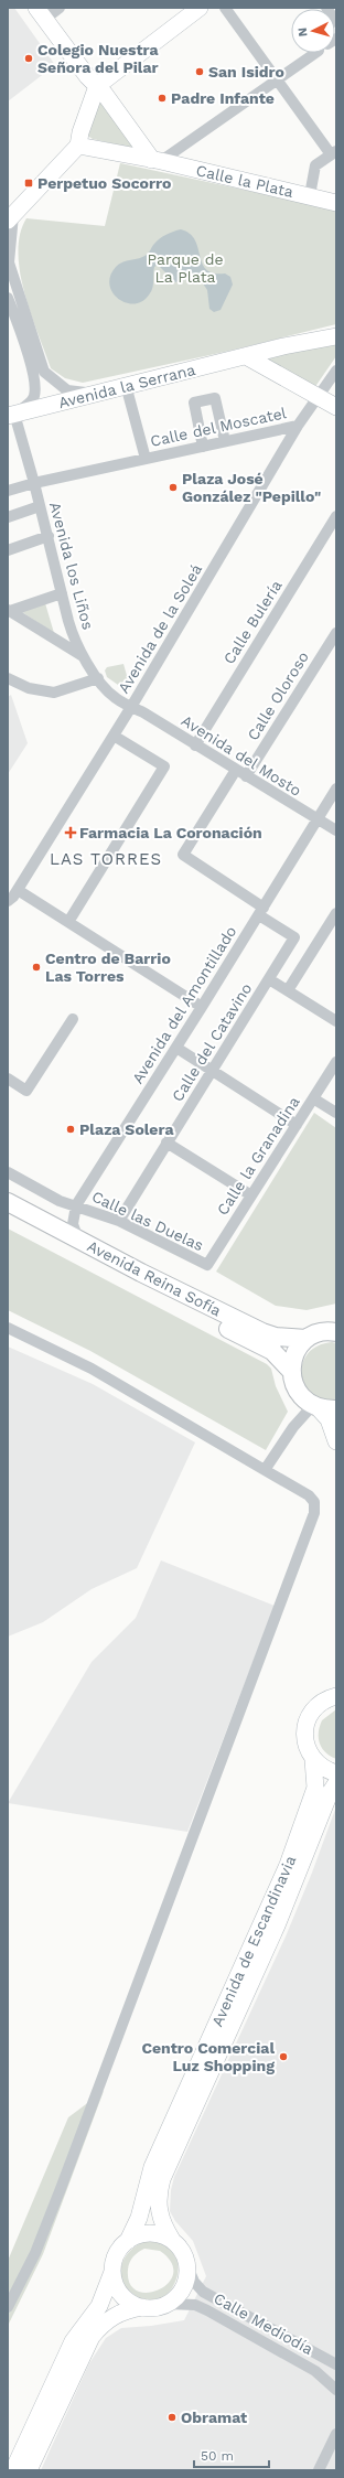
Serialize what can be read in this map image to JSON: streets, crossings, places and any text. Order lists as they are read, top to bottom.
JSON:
{
  "streets": {
    "main road": ["Avenida Reina Sofía"],
    "street": [
      "Calle la Plata",
      "Avenida la Serrana",
      "Calle del Moscatel",
      "Avenida los Liños",
      "Calle Bulería",
      "Avenida de la Soleá",
      "Calle Oloroso",
      "Avenida del Mosto",
      "Avenida del Amontillado",
      "Calle del Catavino",
      "Calle la Granadina",
      "Calle las Duelas",
      "Avenida de Escandinavia",
      "Calle Mediodía"
    ]
  },
  "crossings": [
    ["Avenida la Serrana", "Calle del Moscatel"],
    ["Avenida la Serrana", "Avenida los Liños"],
    ["Calle del Moscatel", "Avenida los Liños"],
    ["Calle del Moscatel", "Avenida de la Soleá"],
    ["Avenida los Liños", "Avenida de la Soleá"],
    ["Avenida los Liños", "Avenida del Mosto"],
    ["Calle Bulería", "Avenida del Mosto"],
    ["Avenida de la Soleá", "Avenida del Mosto"],
    ["Calle Oloroso", "Avenida del Mosto"],
    ["Avenida del Mosto", "Avenida del Amontillado"],
    ["Avenida del Amontillado", "Calle del Catavino"],
    ["Avenida del Amontillado", "Calle las Duelas"],
    ["Avenida del Amontillado", "Avenida Reina Sofía"],
    ["Calle del Catavino", "Calle las Duelas"],
    ["Calle la Granadina", "Calle las Duelas"],
    ["Avenida de Escandinavia", "Calle Mediodía"]
  ],
  "districts": ["LAS TORRES"],
  "parks": ["Parque de La Plata"],
  "places": {
    "other": [
      "Colegio Nuestra Señora del Pilar",
      "San Isidro",
      "Padre Infante",
      "Plaza José González \"Pepillo\"",
      "Centro de Barrio Las Torres",
      "Plaza Solera",
      "Centro Comercial Luz Shopping",
      "Obramat"
    ],
    "transit": ["Perpetuo Socorro"],
    "health": ["Farmacia La Coronación"]
  },
  "scale_bar": "50 m",
  "north": "left"
}
